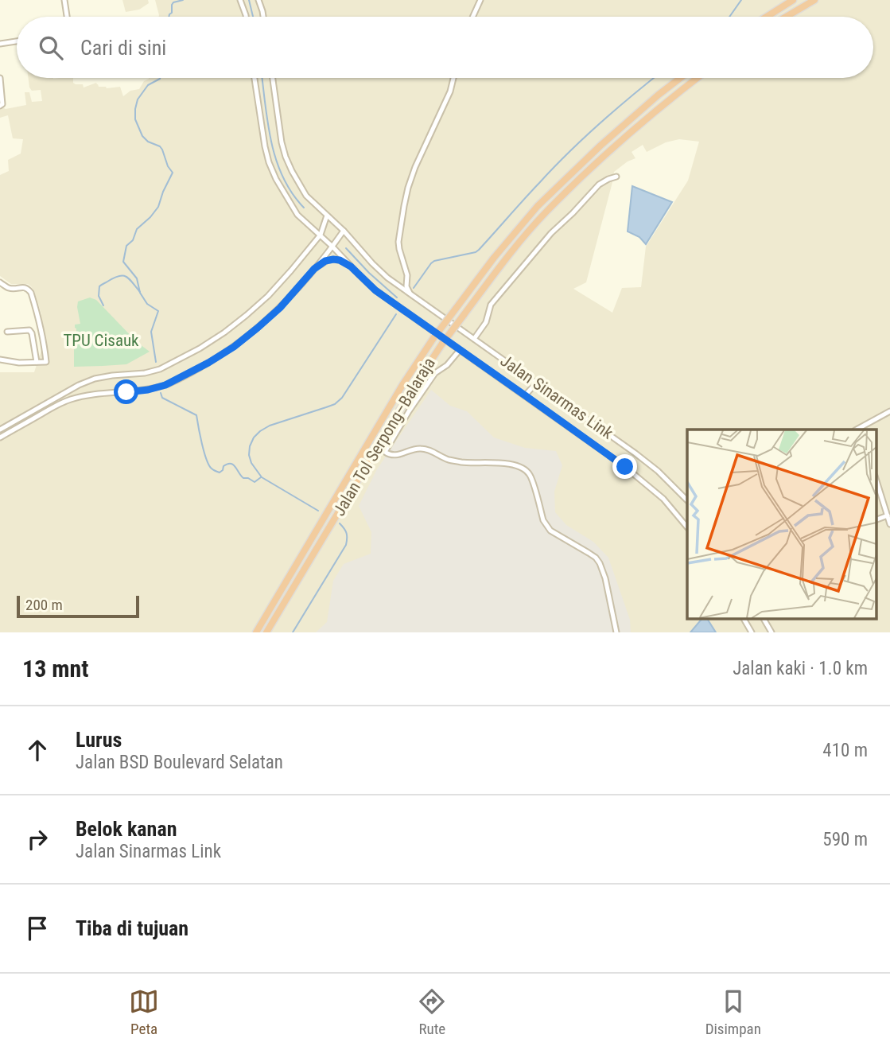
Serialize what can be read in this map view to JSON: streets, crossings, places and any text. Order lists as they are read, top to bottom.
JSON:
{
  "streets": {
    "highway": ["Jalan Tol Serpong–Balaraja"],
    "street": ["Jalan Sinarmas Link"]
  },
  "parks": ["TPU Cisauk"],
  "scale_bar": "200 m",
  "page": {
    "search": "Cari di sini",
    "scale": "200 m",
    "heading": ["13 mnt", "Jalan kaki · 1.0 km"],
    "list": [
      ["Lurus", "Jalan BSD Boulevard Selatan", "410 m"],
      ["Belok kanan", "Jalan Sinarmas Link", "590 m"],
      "Tiba di tujuan"
    ],
    "nav": ["Peta", "Rute", "Disimpan"]
  }
}
